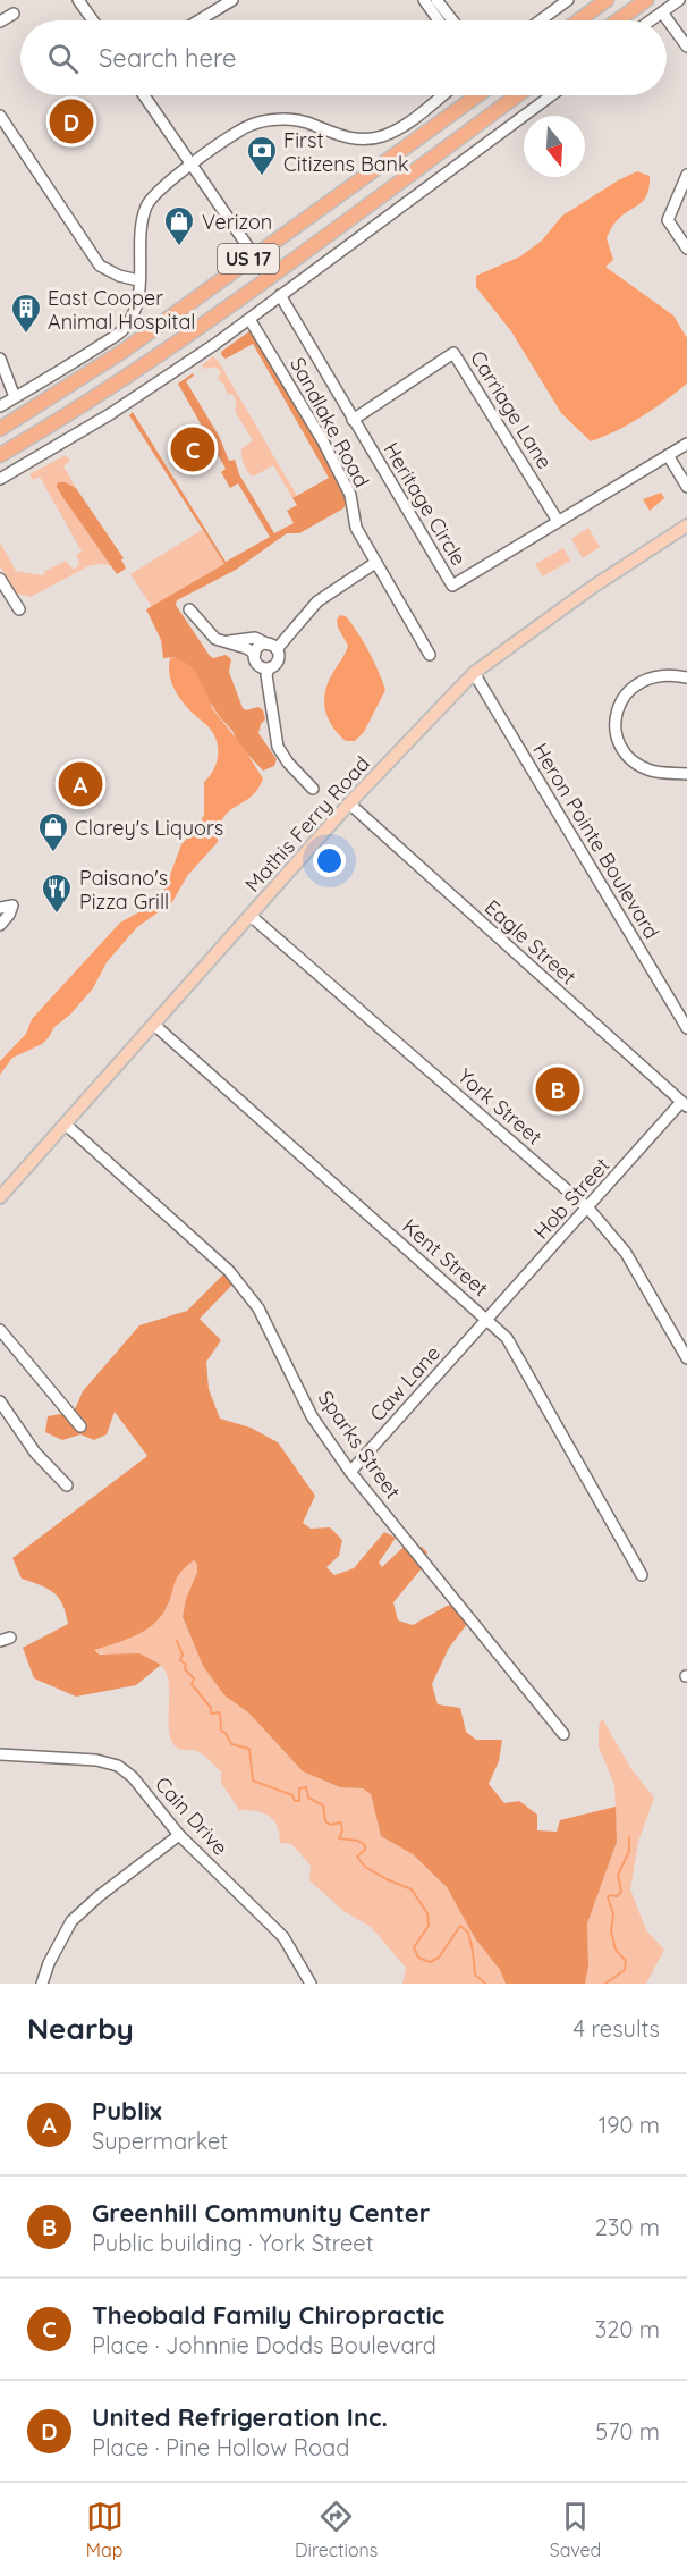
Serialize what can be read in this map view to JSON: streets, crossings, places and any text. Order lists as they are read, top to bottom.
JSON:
{
  "streets": {
    "highway": ["US 17"],
    "main road": ["Mathis Ferry Road"],
    "street": [
      "Carriage Lane",
      "Sandlake Road",
      "Heritage Circle",
      "Heron Pointe Boulevard",
      "Eagle Street",
      "York Street",
      "Hob Street",
      "Kent Street",
      "Caw Lane",
      "Sparks Street",
      "Cain Drive"
    ]
  },
  "crossings": [
    ["Carriage Lane", "Heritage Circle"],
    ["Mathis Ferry Road", "Heron Pointe Boulevard"],
    ["Mathis Ferry Road", "Eagle Street"],
    ["Mathis Ferry Road", "York Street"],
    ["Mathis Ferry Road", "Kent Street"],
    ["Mathis Ferry Road", "Sparks Street"],
    ["Eagle Street", "Hob Street"],
    ["York Street", "Hob Street"],
    ["Hob Street", "Kent Street"],
    ["Hob Street", "Caw Lane"],
    ["Kent Street", "Caw Lane"],
    ["Caw Lane", "Sparks Street"]
  ],
  "places": {
    "bank": ["First Citizens Bank"],
    "shop": ["Verizon", "Clarey's Liquors"],
    "building": ["East Cooper Animal Hospital"],
    "restaurant": ["Paisano's Pizza Grill"]
  },
  "north": "bottom",
  "page": {
    "search": "Search here",
    "pins": [
      "D",
      "C",
      "A",
      "B"
    ],
    "heading": ["Nearby", "4 results"],
    "list": [
      {
        "mark": "A",
        "name": "Publix",
        "note": "Supermarket",
        "value": "190 m"
      },
      {
        "mark": "B",
        "name": "Greenhill Community Center",
        "note": "Public building · York Street",
        "value": "230 m"
      },
      {
        "mark": "C",
        "name": "Theobald Family Chiropractic",
        "note": "Place · Johnnie Dodds Boulevard",
        "value": "320 m"
      },
      {
        "mark": "D",
        "name": "United Refrigeration Inc.",
        "note": "Place · Pine Hollow Road",
        "value": "570 m"
      }
    ],
    "nav": ["Map", "Directions", "Saved"]
  }
}
